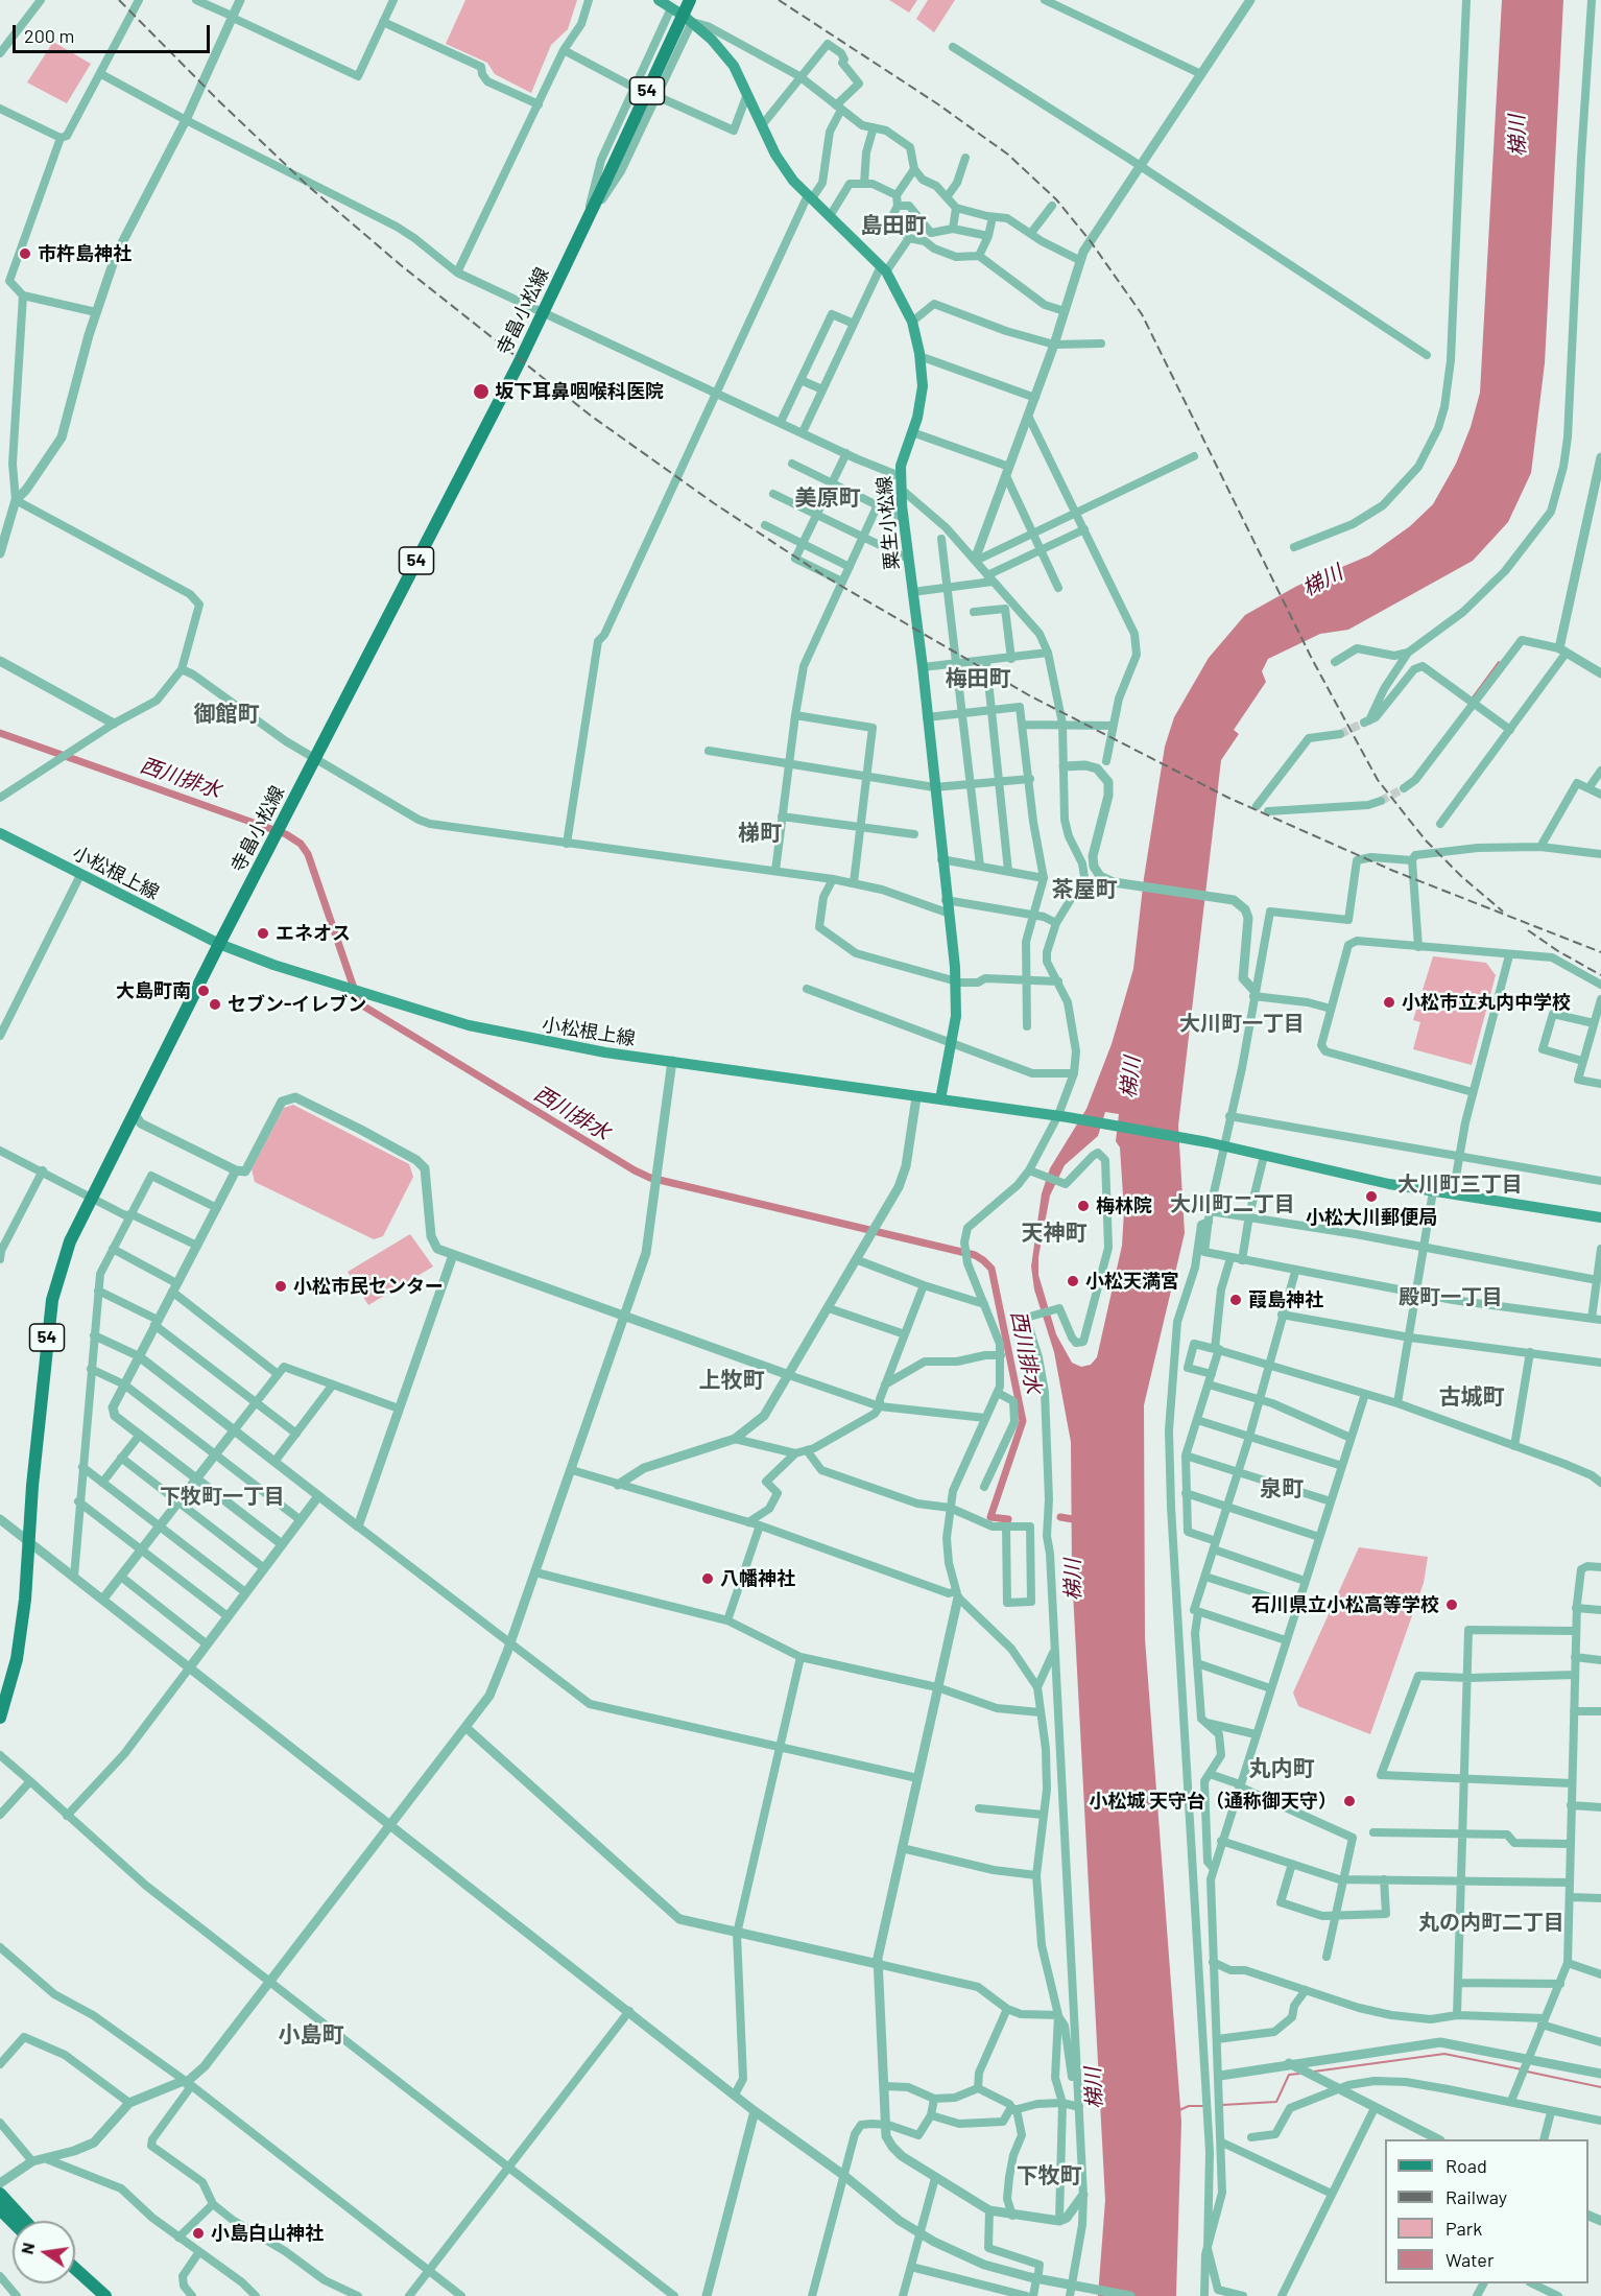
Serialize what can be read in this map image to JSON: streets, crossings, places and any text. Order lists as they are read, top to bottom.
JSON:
{
  "streets": {
    "main road": [
      "54",
      "寺畠小松線",
      "粟生小松線",
      "小松根上線"
    ]
  },
  "crossings": [
    ["寺畠小松線", "小松根上線"],
    ["粟生小松線", "小松根上線"]
  ],
  "districts": [
    "島田町",
    "美原町",
    "梅田町",
    "御館町",
    "梯町",
    "茶屋町",
    "大川町一丁目",
    "大川町三丁目",
    "大川町二丁目",
    "天神町",
    "殿町一丁目",
    "上牧町",
    "古城町",
    "泉町",
    "下牧町一丁目",
    "丸内町",
    "丸の内町二丁目",
    "小島町",
    "下牧町"
  ],
  "water": ["梯川", "西川排水"],
  "places": [
    "市杵島神社",
    "坂下耳鼻咽喉科医院",
    "エネオス",
    "大島町南",
    "小松市立丸内中学校",
    "セブン-イレブン",
    "小松大川郵便局",
    "梅林院",
    "小松天満宮",
    "小松市民センター",
    "葭島神社",
    "八幡神社",
    "石川県立小松高等学校",
    "小松城 天守台（通称御天守）",
    "小島白山神社"
  ],
  "legend": [
    "Road",
    "Railway",
    "Park",
    "Water"
  ],
  "scale_bar": "200 m",
  "north": "left"
}
